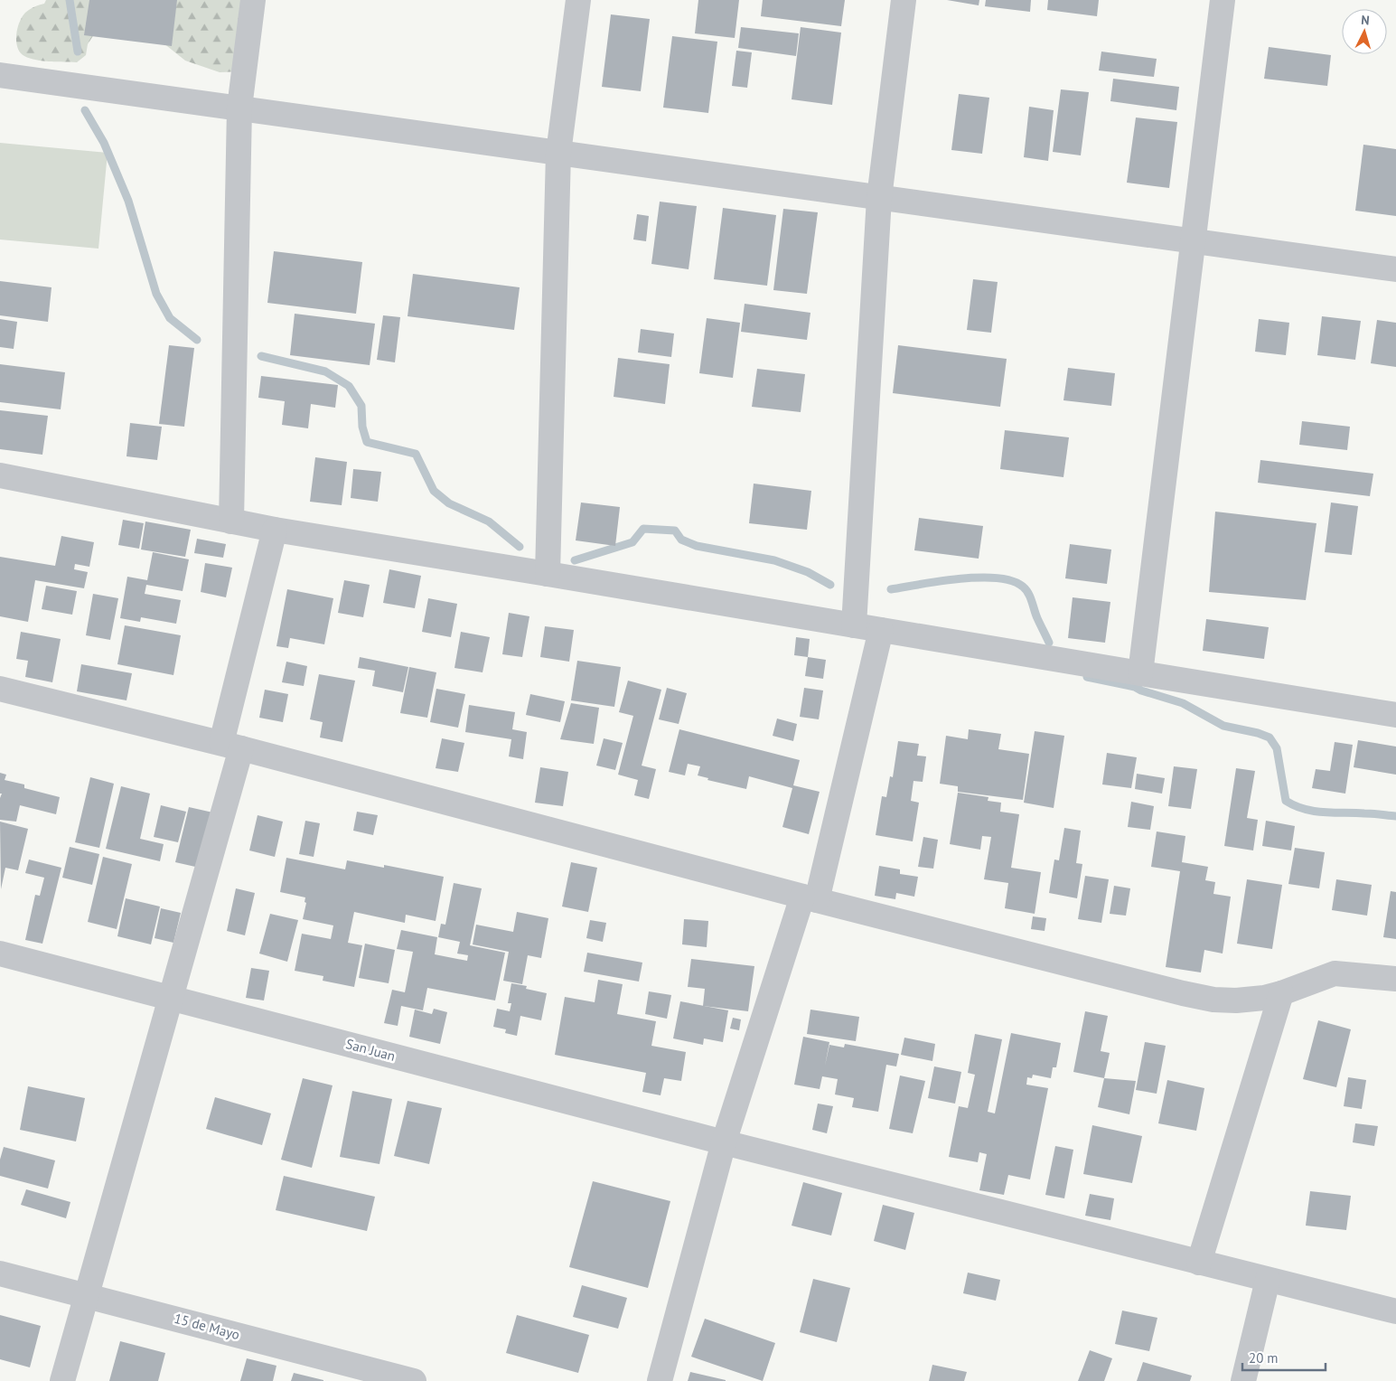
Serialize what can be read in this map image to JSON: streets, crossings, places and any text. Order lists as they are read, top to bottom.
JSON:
{
  "streets": {
    "street": ["San Juan", "15 de Mayo"]
  },
  "scale_bar": "20 m",
  "north": "top"
}
